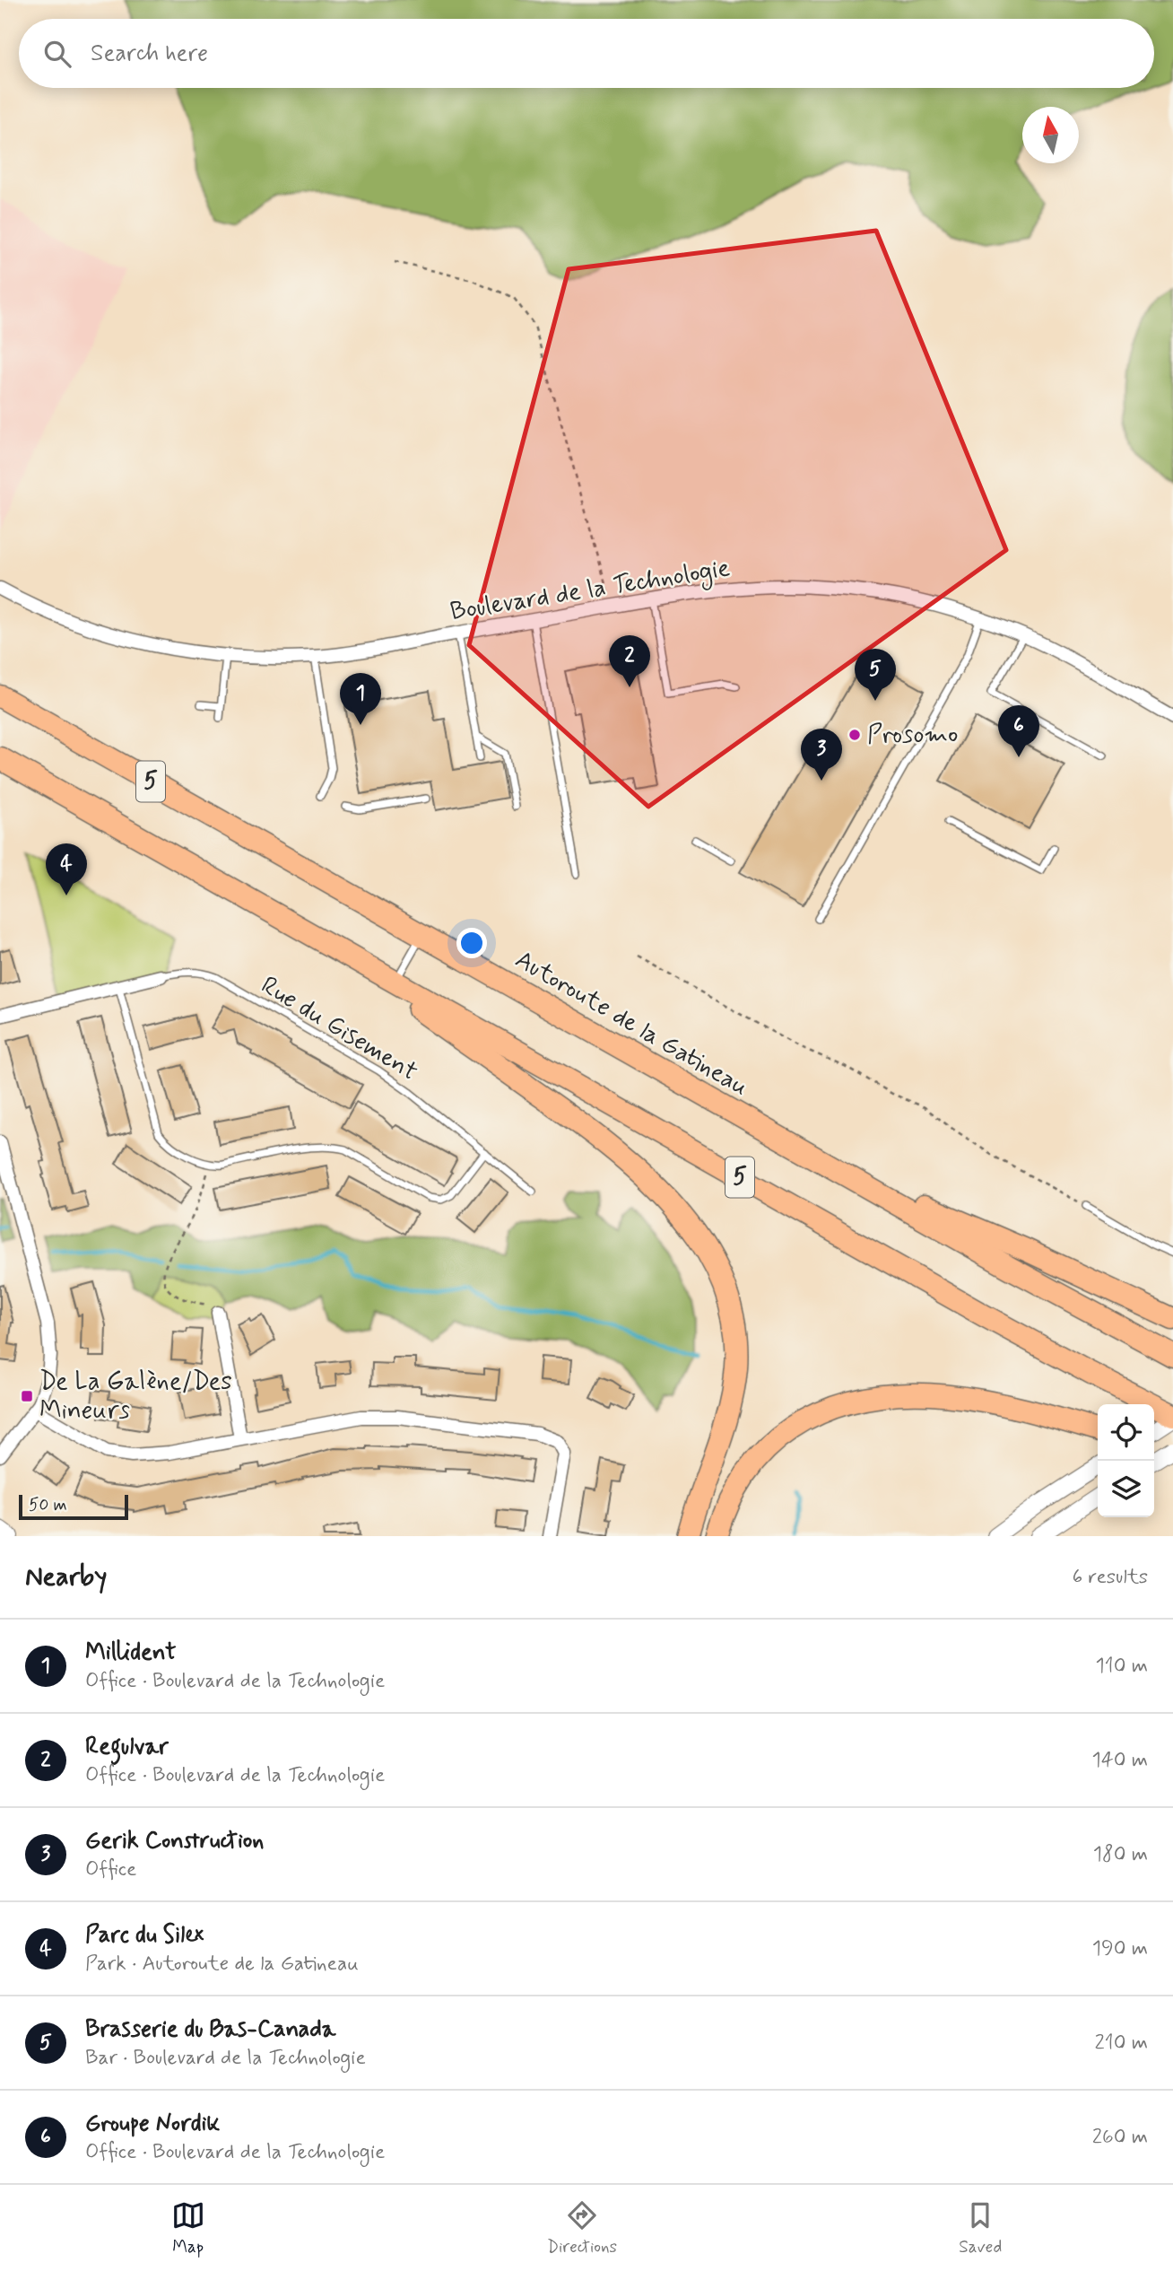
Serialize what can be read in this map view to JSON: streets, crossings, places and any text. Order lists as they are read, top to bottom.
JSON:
{
  "streets": {
    "highway": ["5", "Autoroute de la Gatineau"],
    "street": ["Boulevard de la Technologie"],
    "lane": ["Rue du Gisement"]
  },
  "places": {
    "other": ["Prosomo"],
    "transit": ["De La Galène/Des Mineurs"]
  },
  "scale_bar": "50 m",
  "north": "top",
  "page": {
    "search": "Search here",
    "pins": [
      "2",
      "5",
      "1",
      "6",
      "3",
      "4"
    ],
    "scale": "50 m",
    "heading": ["Nearby", "6 results"],
    "list": [
      {
        "mark": "1",
        "name": "Millident",
        "note": "Office · Boulevard de la Technologie",
        "value": "110 m"
      },
      {
        "mark": "2",
        "name": "Regulvar",
        "note": "Office · Boulevard de la Technologie",
        "value": "140 m"
      },
      {
        "mark": "3",
        "name": "Gerik Construction",
        "note": "Office",
        "value": "180 m"
      },
      {
        "mark": "4",
        "name": "Parc du Silex",
        "note": "Park · Autoroute de la Gatineau",
        "value": "190 m"
      },
      {
        "mark": "5",
        "name": "Brasserie du Bas-Canada",
        "note": "Bar · Boulevard de la Technologie",
        "value": "210 m"
      },
      {
        "mark": "6",
        "name": "Groupe Nordik",
        "note": "Office · Boulevard de la Technologie",
        "value": "260 m"
      }
    ],
    "nav": ["Map", "Directions", "Saved"]
  }
}
